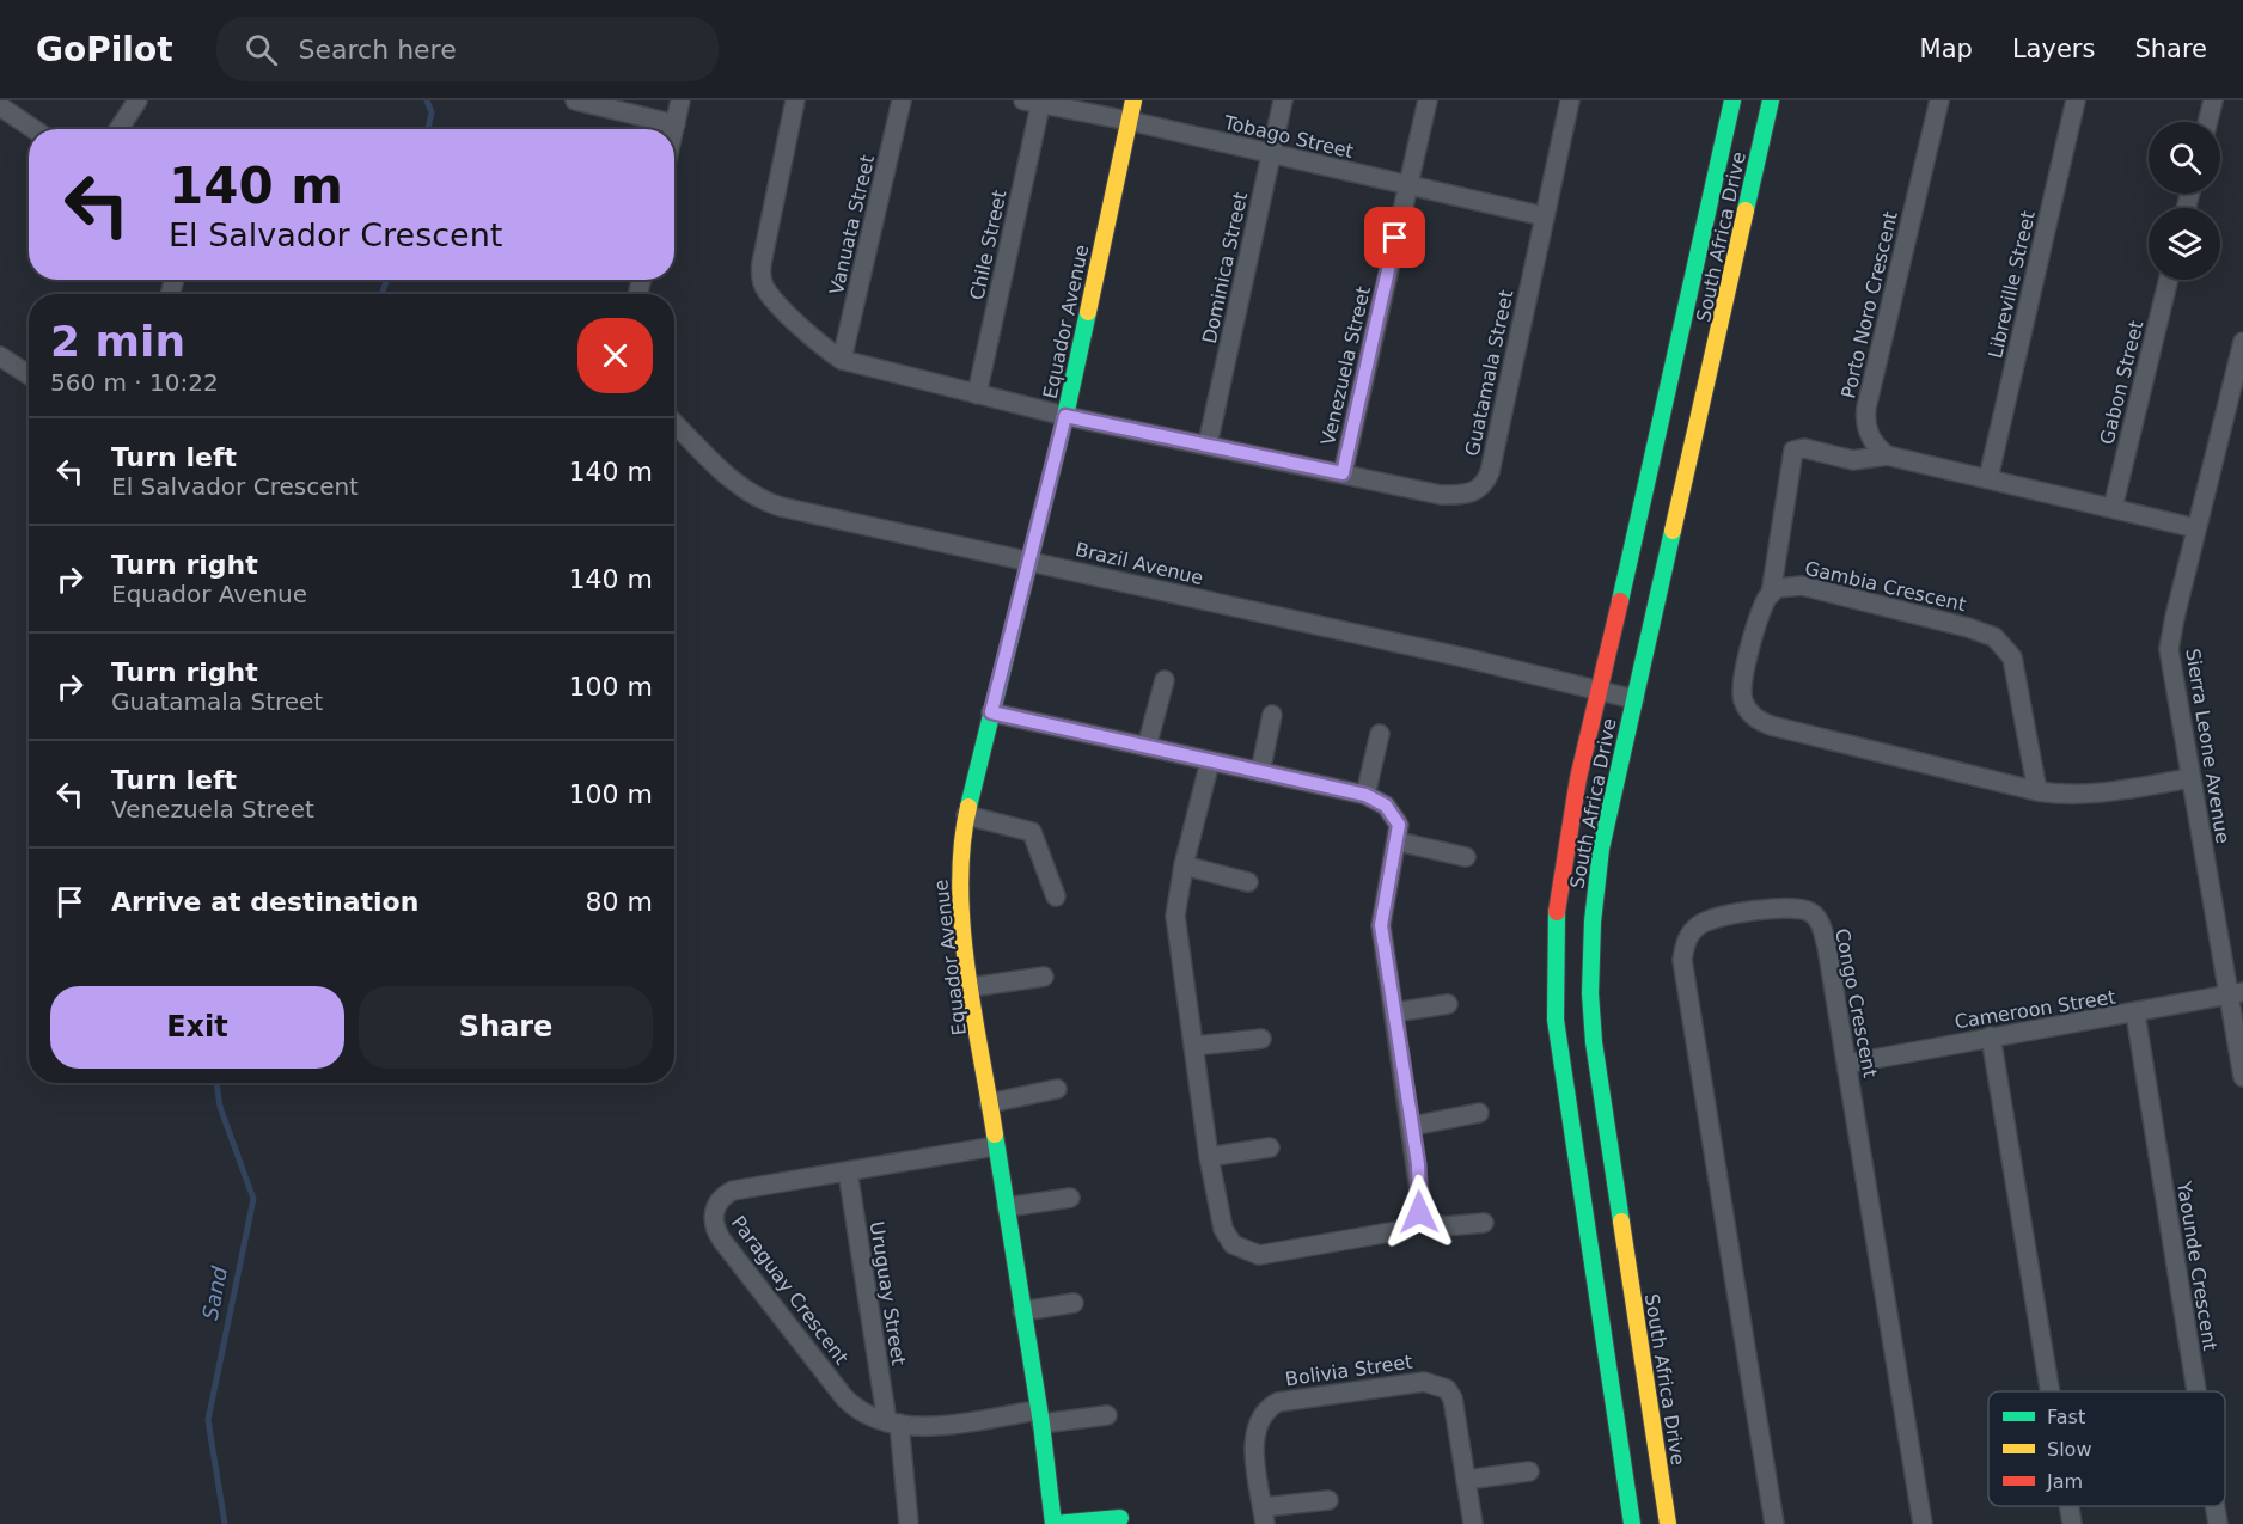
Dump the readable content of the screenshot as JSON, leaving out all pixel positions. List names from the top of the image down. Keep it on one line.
{"streets":{"street":["Tobago Street","Vanuata Street","South Africa Drive","Chile Street","Dominica Street","Libreville Street","Porto Noro Crescent","Equador Avenue","Venezuela Street","Guatamala Street","Gabon Street","Brazil Avenue","Gambia Crescent","Sierra Leone Avenue","Congo Crescent","Cameroon Street","Yaounde Crescent","Paraguay Crescent","Uruguay Street","Bolivia Street"]},"crossings":[["Tobago Street","Chile Street"],["Tobago Street","Dominica Street"],["Tobago Street","Equador Avenue"],["Tobago Street","Venezuela Street"],["Tobago Street","Guatamala Street"],["South Africa Drive","Brazil Avenue"],["Dominica Street","Guatamala Street"],["Equador Avenue","Guatamala Street"],["Equador Avenue","Brazil Avenue"],["Equador Avenue","Paraguay Crescent"],["Venezuela Street","Guatamala Street"],["Sierra Leone Avenue","Cameroon Street"],["Congo Crescent","Cameroon Street"],["Cameroon Street","Yaounde Crescent"],["Paraguay Crescent","Uruguay Street"]],"water":["Sand"],"legend":["Fast","Slow","Jam"],"page":{"header":"GoPilot","search":"Search here","nav":["Map","Layers","Share"],"turn":["140 m","El Salvador Crescent"],"heading":["2 min","560 m · 10:22"],"list":[{"name":"Turn left","note":"El Salvador Crescent","value":"140 m"},{"name":"Turn right","note":"Equador Avenue","value":"140 m"},{"name":"Turn right","note":"Guatamala Street","value":"100 m"},{"name":"Turn left","note":"Venezuela Street","value":"100 m"},{"name":"Arrive at destination","value":"80 m"}],"buttons":["Exit","Share"]}}
